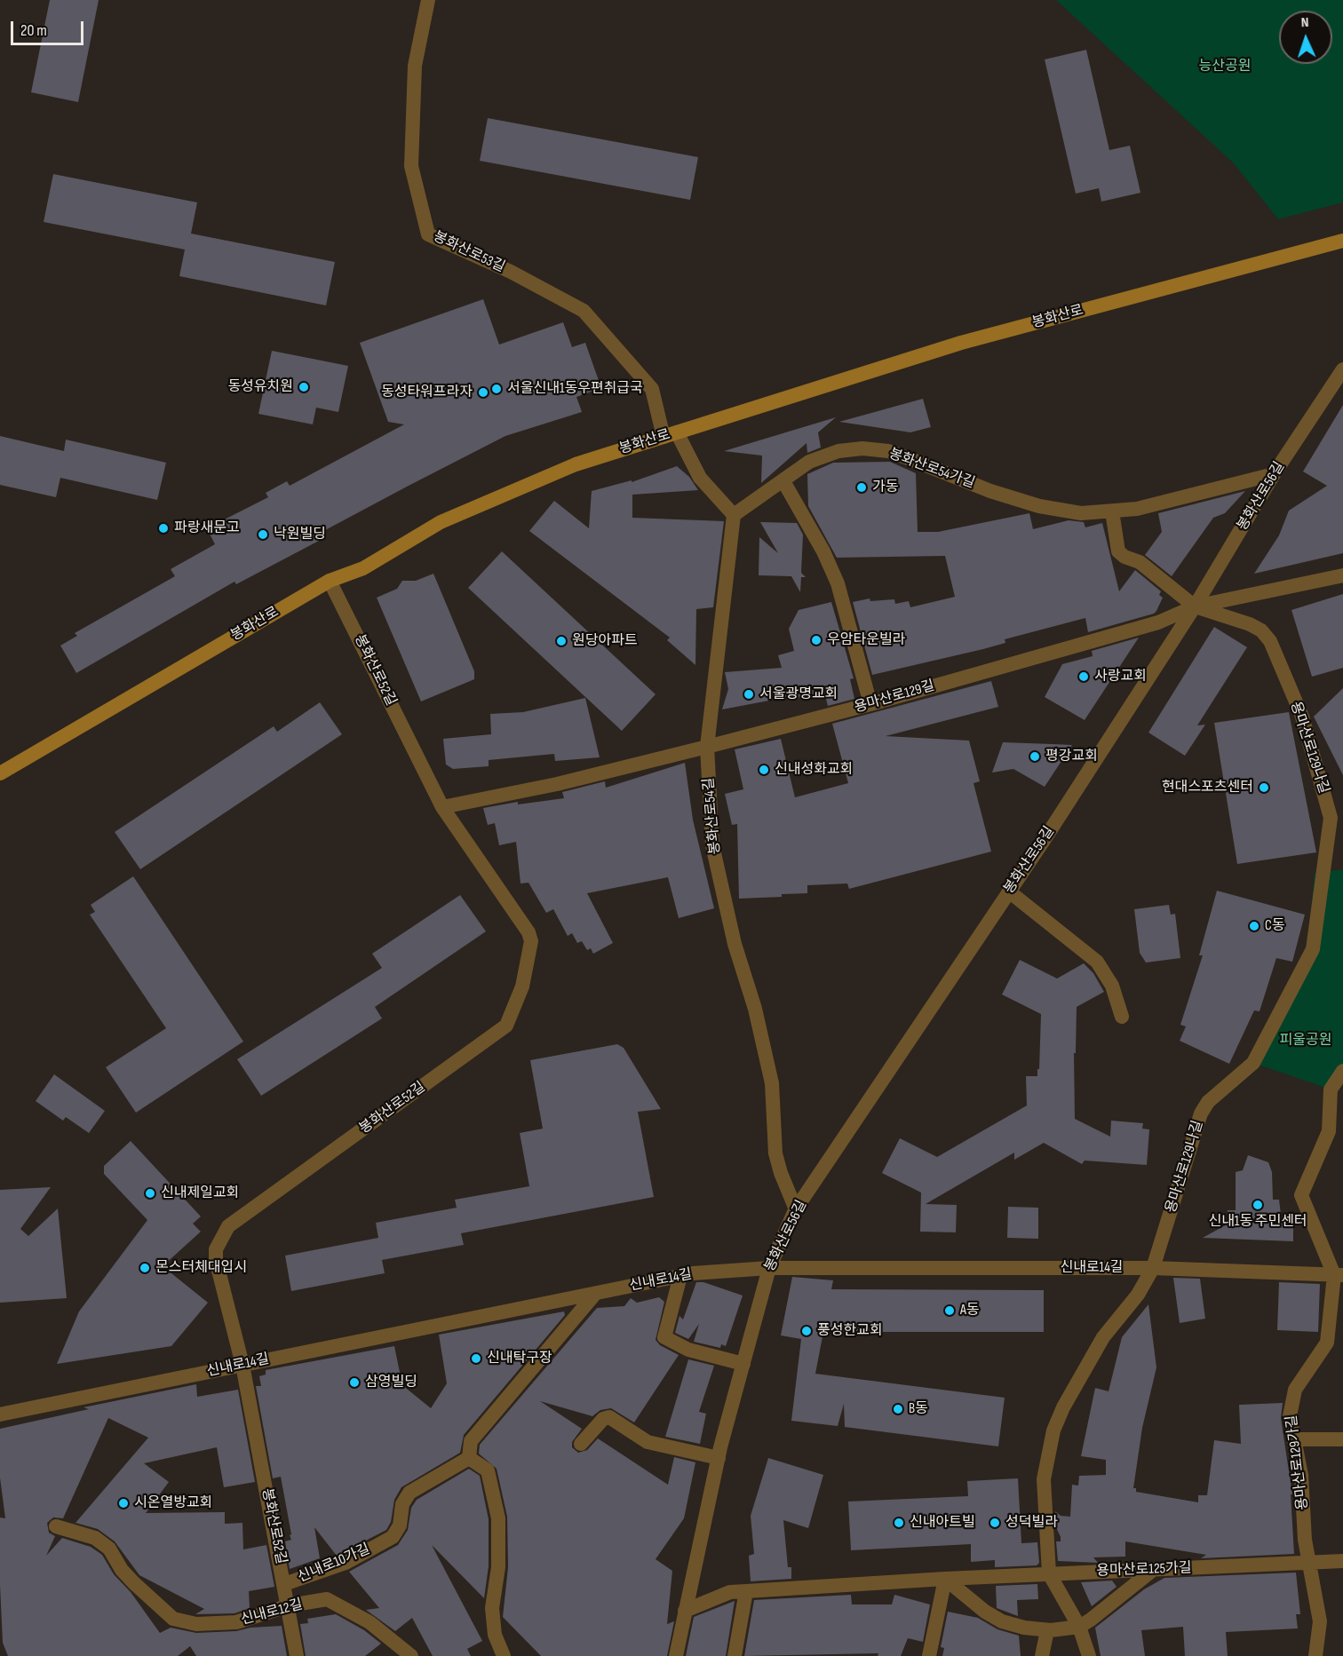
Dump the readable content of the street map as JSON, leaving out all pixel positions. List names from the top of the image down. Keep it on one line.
{"streets":{"main road":["봉화산로"],"street":["봉화산로53길","봉화산로54가길","봉화산로56길","봉화산로52길","용마산로129길","용마산로129나길","봉화산로54길","신내로14길","용마산로129가길","신내로10가길","용마산로125가길","신내로12길"]},"crossings":[["봉화산로53길","봉화산로"],["봉화산로","봉화산로52길"],["봉화산로54가길","봉화산로56길"],["봉화산로54가길","봉화산로54길"],["봉화산로56길","용마산로129길"],["봉화산로56길","용마산로129나길"],["봉화산로56길","봉화산로54길"],["봉화산로56길","신내로14길"],["봉화산로56길","용마산로125가길"],["봉화산로52길","용마산로129길"],["봉화산로52길","신내로14길"],["봉화산로52길","신내로10가길"],["봉화산로52길","신내로12길"],["용마산로129길","용마산로129나길"],["용마산로129길","봉화산로54길"],["용마산로129나길","신내로14길"],["용마산로129나길","용마산로125가길"],["신내로14길","용마산로129가길"],["용마산로129가길","용마산로125가길"]],"parks":["능산공원","피울공원"],"places":["동성유치원","서울신내1동우편취급국","동성타워프라자","가동","파랑새문고","낙원빌딩","우암타운빌라","원당아파트","사랑교회","서울광명교회","평강교회","신내성화교회","현대스포츠센터","C동","신내제일교회","신내1동 주민센터","몬스터체대입시","A동","풍성한교회","신내탁구장","삼영빌딩","B동","시온열방교회","신내아트빌","성덕빌라"],"scale_bar":"20 m","north":"top"}
